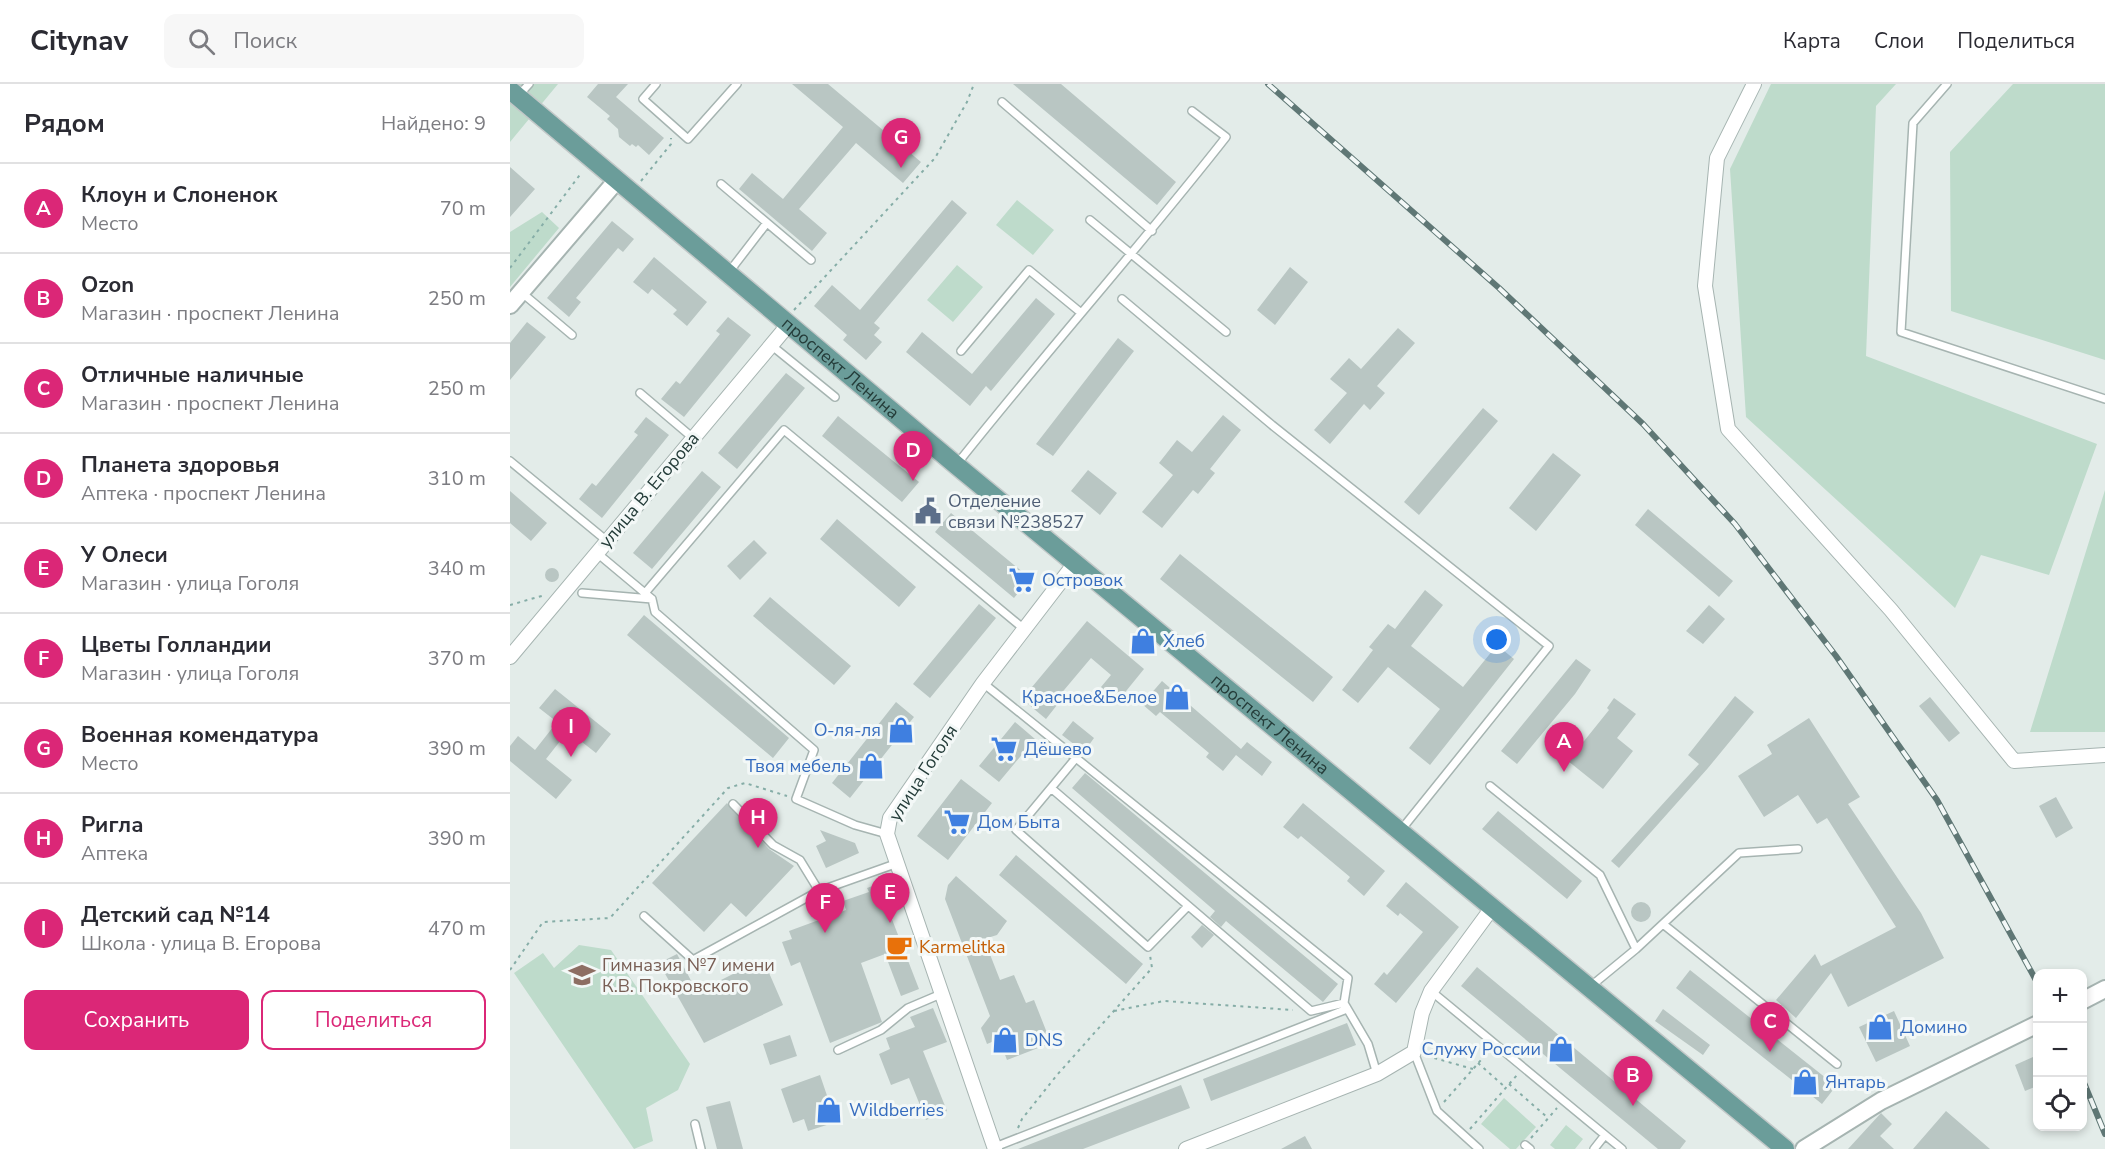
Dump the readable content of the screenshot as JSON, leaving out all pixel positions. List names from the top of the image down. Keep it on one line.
{"streets":{"main road":["проспект Ленина"],"street":["улица В. Егорова","улица Гоголя"]},"crossings":[["проспект Ленина","улица В. Егорова"],["проспект Ленина","улица Гоголя"]],"places":{"public building":["Отделение связи №238527"],"supermarket":["Островок","Дёшево","Дом Быта"],"shop":["Хлеб","Красное&Белое","О-ля-ля","Твоя мебель","Домино","DNS","Служу России","Янтарь","Wildberries"],"cafe":["Karmelitka"],"school or university":["Гимназия №7 имени К.В. Покровского"]},"page":{"header":"Citynav","search":"Поиск","nav":["Карта","Слои","Поделиться"],"heading":["Рядом","Найдено: 9"],"pins":["G","D","I","A","H","E","F","C","B"],"list":[{"mark":"A","name":"Клоун и Слоненок","note":"Место","value":"70 m"},{"mark":"B","name":"Ozon","note":"Магазин · проспект Ленина","value":"250 m"},{"mark":"C","name":"Отличные наличные","note":"Магазин · проспект Ленина","value":"250 m"},{"mark":"D","name":"Планета здоровья","note":"Аптека · проспект Ленина","value":"310 m"},{"mark":"E","name":"У Олеси","note":"Магазин · улица Гоголя","value":"340 m"},{"mark":"F","name":"Цветы Голландии","note":"Магазин · улица Гоголя","value":"370 m"},{"mark":"G","name":"Военная комендатура","note":"Место","value":"390 m"},{"mark":"H","name":"Ригла","note":"Аптека","value":"390 m"},{"mark":"I","name":"Детский сад №14","note":"Школа · улица В. Егорова","value":"470 m"}],"map_buttons":["+","−"],"buttons":["Сохранить","Поделиться"]}}
